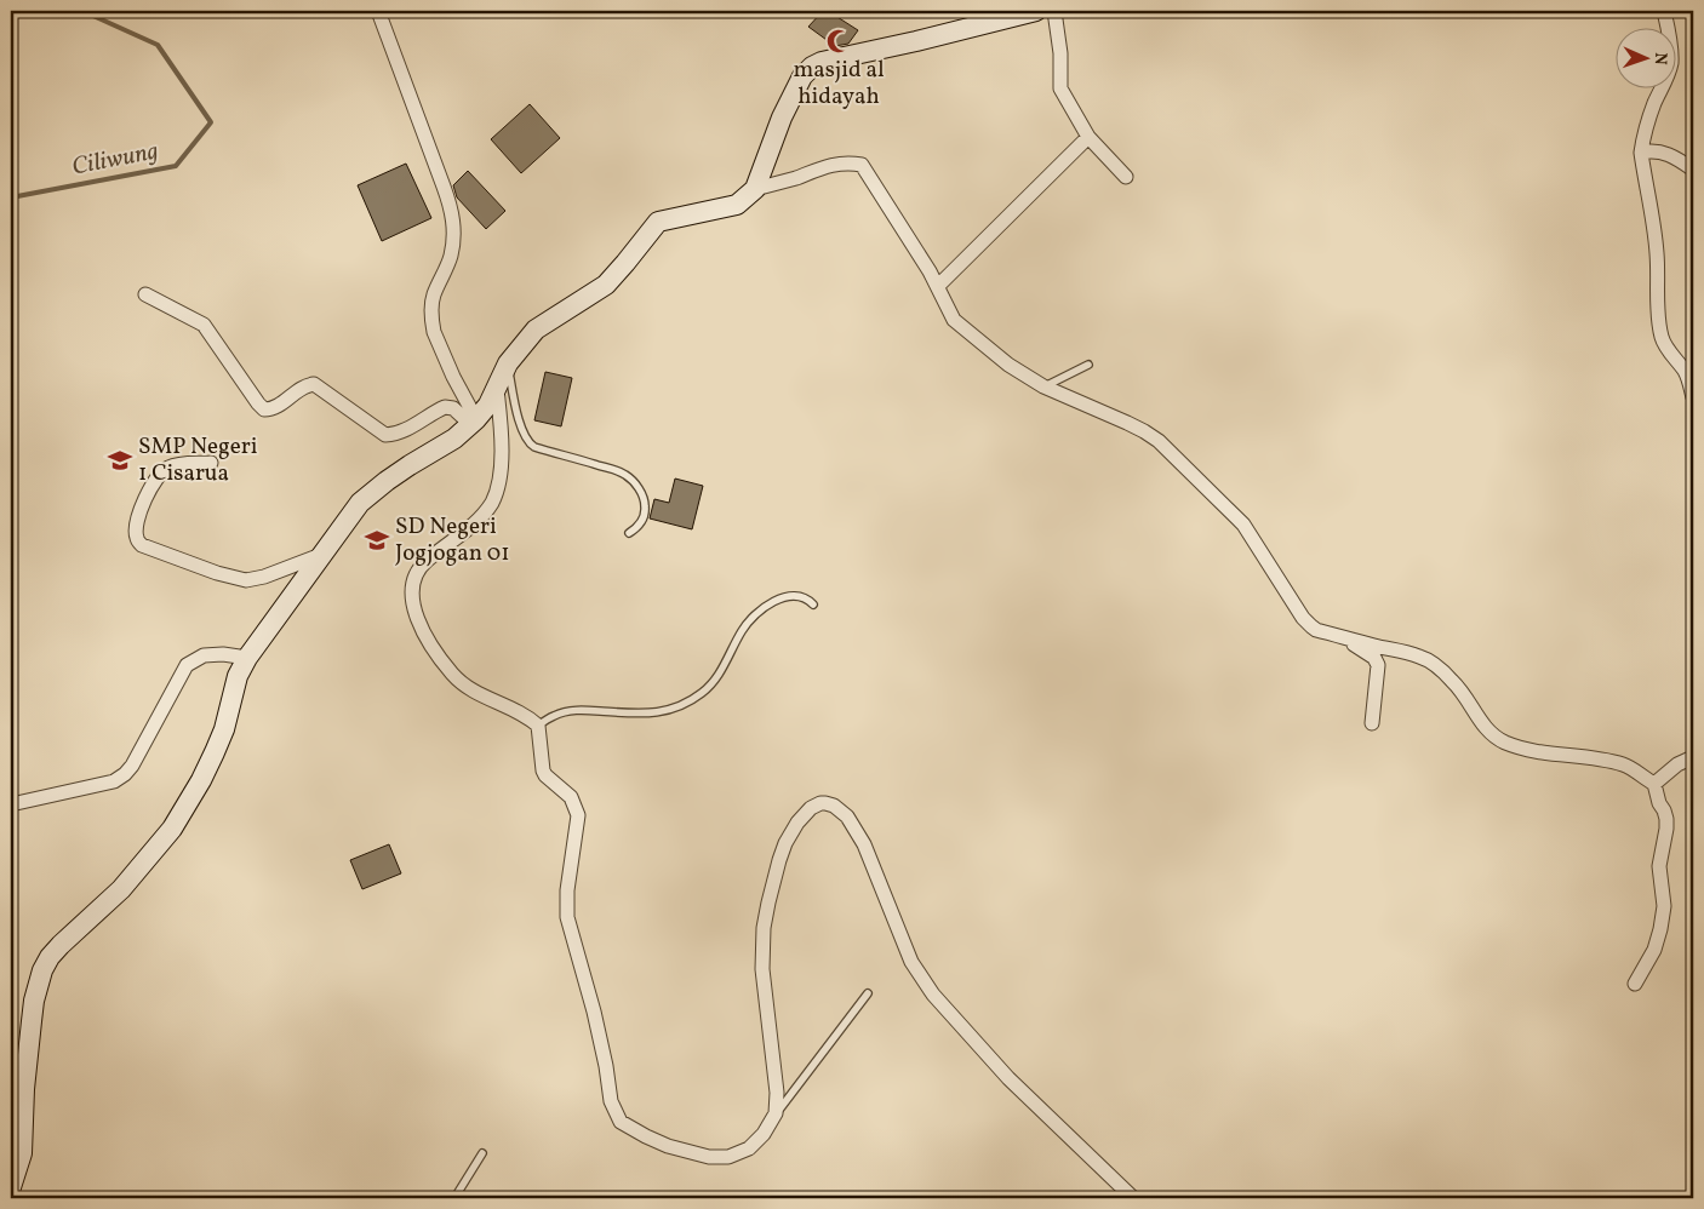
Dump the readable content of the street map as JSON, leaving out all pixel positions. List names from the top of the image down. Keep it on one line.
{"water":["Ciliwung"],"places":{"mosque":["masjid al hidayah"],"school or university":["SMP Negeri 1 Cisarua","SD Negeri Jogjogan 01"]},"north":"right"}
